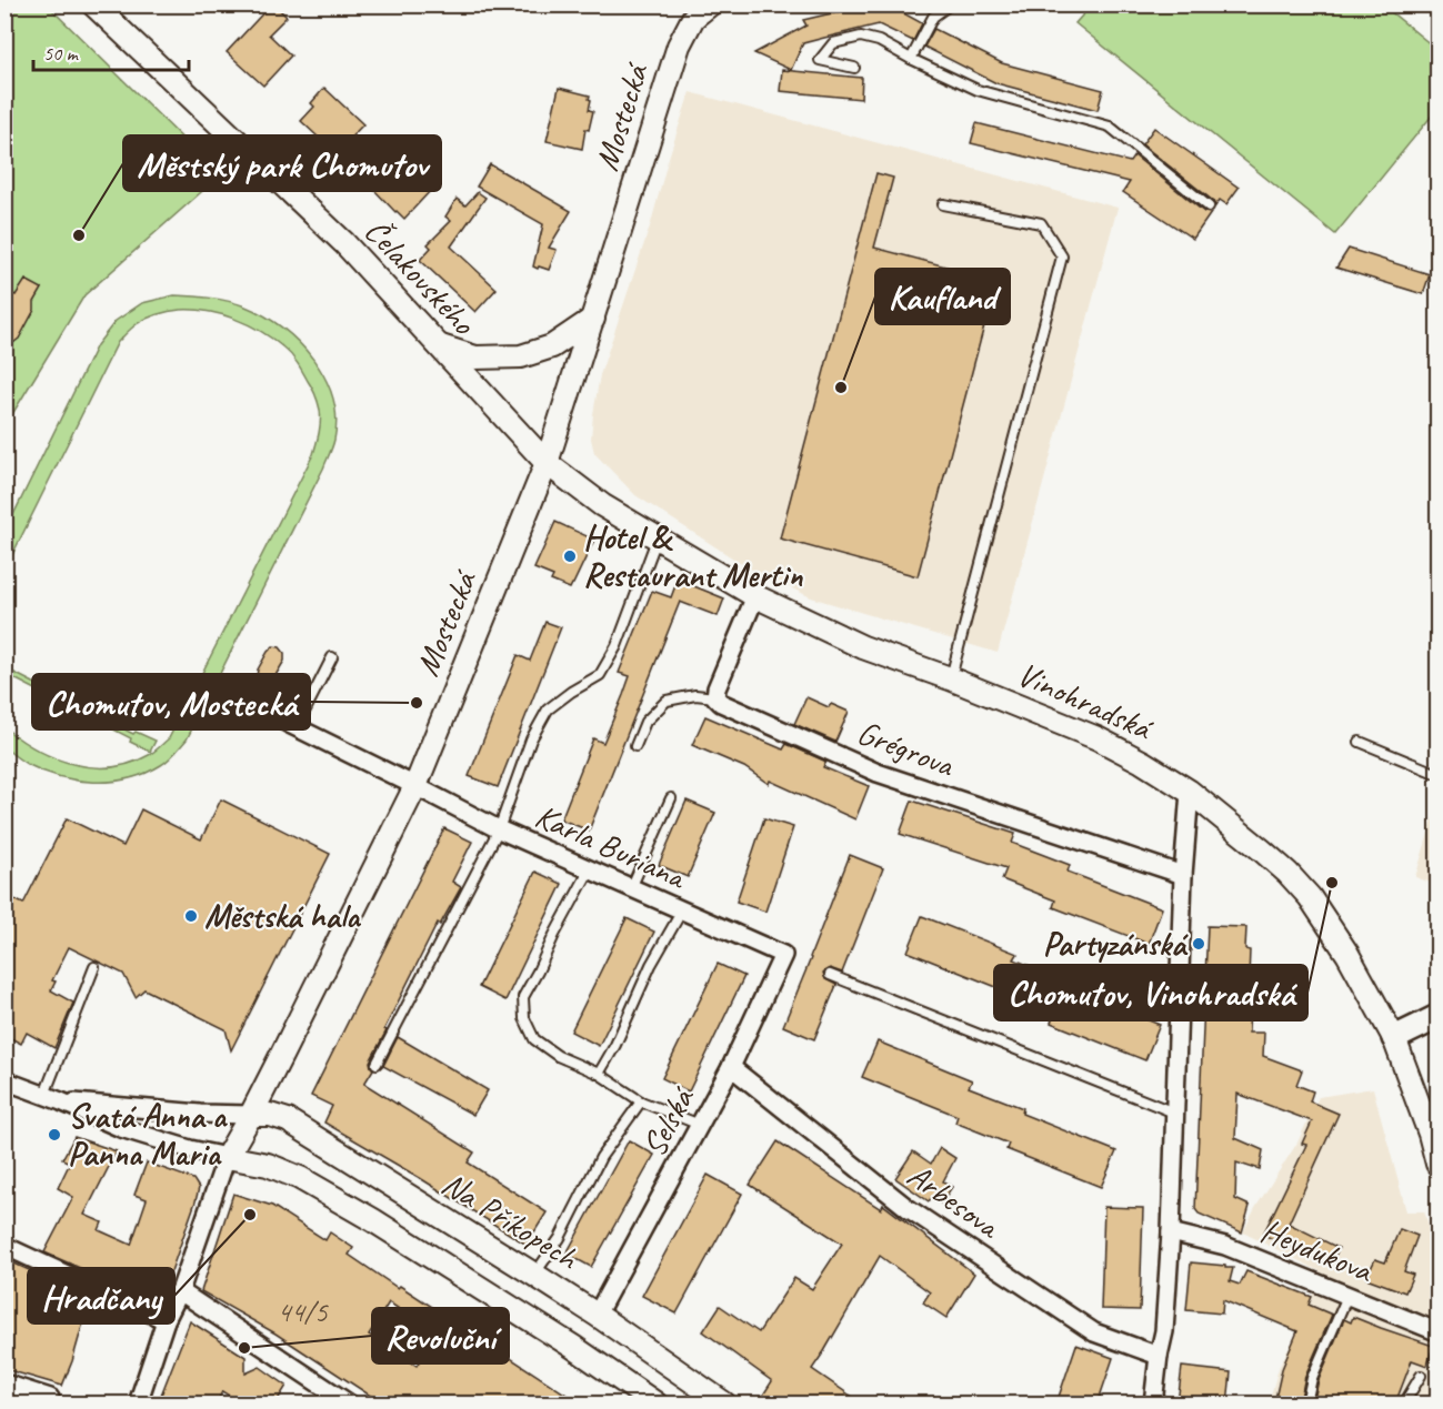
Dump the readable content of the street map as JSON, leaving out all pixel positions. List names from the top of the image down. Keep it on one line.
{"streets":{"street":["Mostecká","Čelakovského","Vinohradská","Grégrova","Karla Buriana","Selská","Arbesova","Na Příkopech","Heydukova"]},"crossings":[["Mostecká","Čelakovského"],["Mostecká","Vinohradská"],["Mostecká","Karla Buriana"],["Mostecká","Na Příkopech"],["Čelakovského","Vinohradská"],["Karla Buriana","Selská"],["Selská","Arbesova"],["Selská","Na Příkopech"]],"places":["Městský park Chomutov","Kaufland","Hotel & Restaurant Mertin","Chomutov, Mostecká","Chomutov, Vinohradská","Městská hala","Partyzánská","Svatá Anna a Panna Maria","Hradčany","Revoluční"],"house_numbers":["44/5"],"scale_bar":"50 m"}
